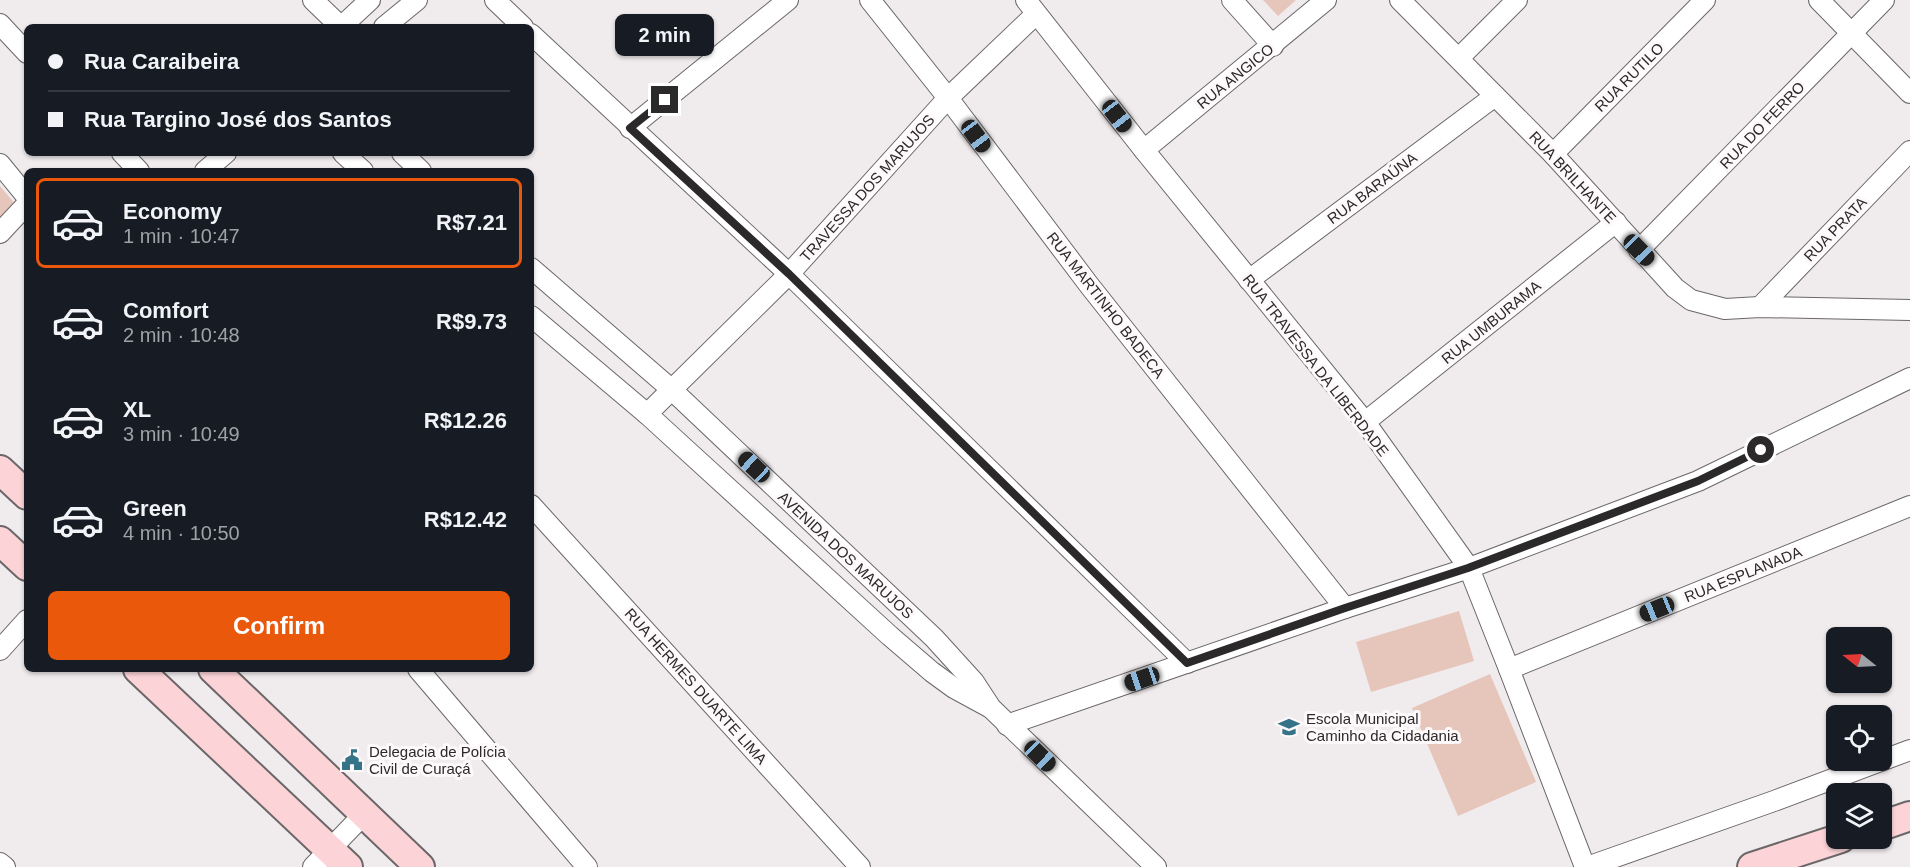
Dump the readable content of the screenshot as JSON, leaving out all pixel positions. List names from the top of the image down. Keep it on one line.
{"streets":{"street":["RUA ANGICO","RUA RUTILO","RUA DO FERRO","RUA BRILHANTE","TRAVESSA DOS MARUJOS","RUA BARAÚNA","RUA PRATA","RUA MARTINHO BADECA","RUA UMBURAMA","RUA TRAVESSA DA LIBERDADE","AVENIDA DOS MARUJOS","RUA ESPLANADA","RUA HERMES DUARTE LIMA"]},"crossings":[["RUA ANGICO","RUA TRAVESSA DA LIBERDADE"],["RUA RUTILO","RUA BRILHANTE"],["RUA DO FERRO","RUA BRILHANTE"],["RUA BRILHANTE","RUA BARAÚNA"],["RUA BRILHANTE","RUA PRATA"],["RUA BRILHANTE","RUA UMBURAMA"],["TRAVESSA DOS MARUJOS","RUA MARTINHO BADECA"],["TRAVESSA DOS MARUJOS","RUA TRAVESSA DA LIBERDADE"],["TRAVESSA DOS MARUJOS","AVENIDA DOS MARUJOS"],["RUA BARAÚNA","RUA TRAVESSA DA LIBERDADE"],["RUA UMBURAMA","RUA TRAVESSA DA LIBERDADE"],["RUA TRAVESSA DA LIBERDADE","RUA ESPLANADA"]],"places":{"school or university":["Escola Municipal Caminho da Cidadania"],"public building":["Delegacia de Polícia Civil de Curaçá"]},"north":"left","page":{"bubble":"2 min","banner":["Rua Caraibeira","Rua Targino José dos Santos"],"list":[{"name":"Economy","note":"1 min · 10:47","value":"R$7.21"},{"name":"Comfort","note":"2 min · 10:48","value":"R$9.73"},{"name":"XL","note":"3 min · 10:49","value":"R$12.26"},{"name":"Green","note":"4 min · 10:50","value":"R$12.42"}],"buttons":"Confirm"}}
